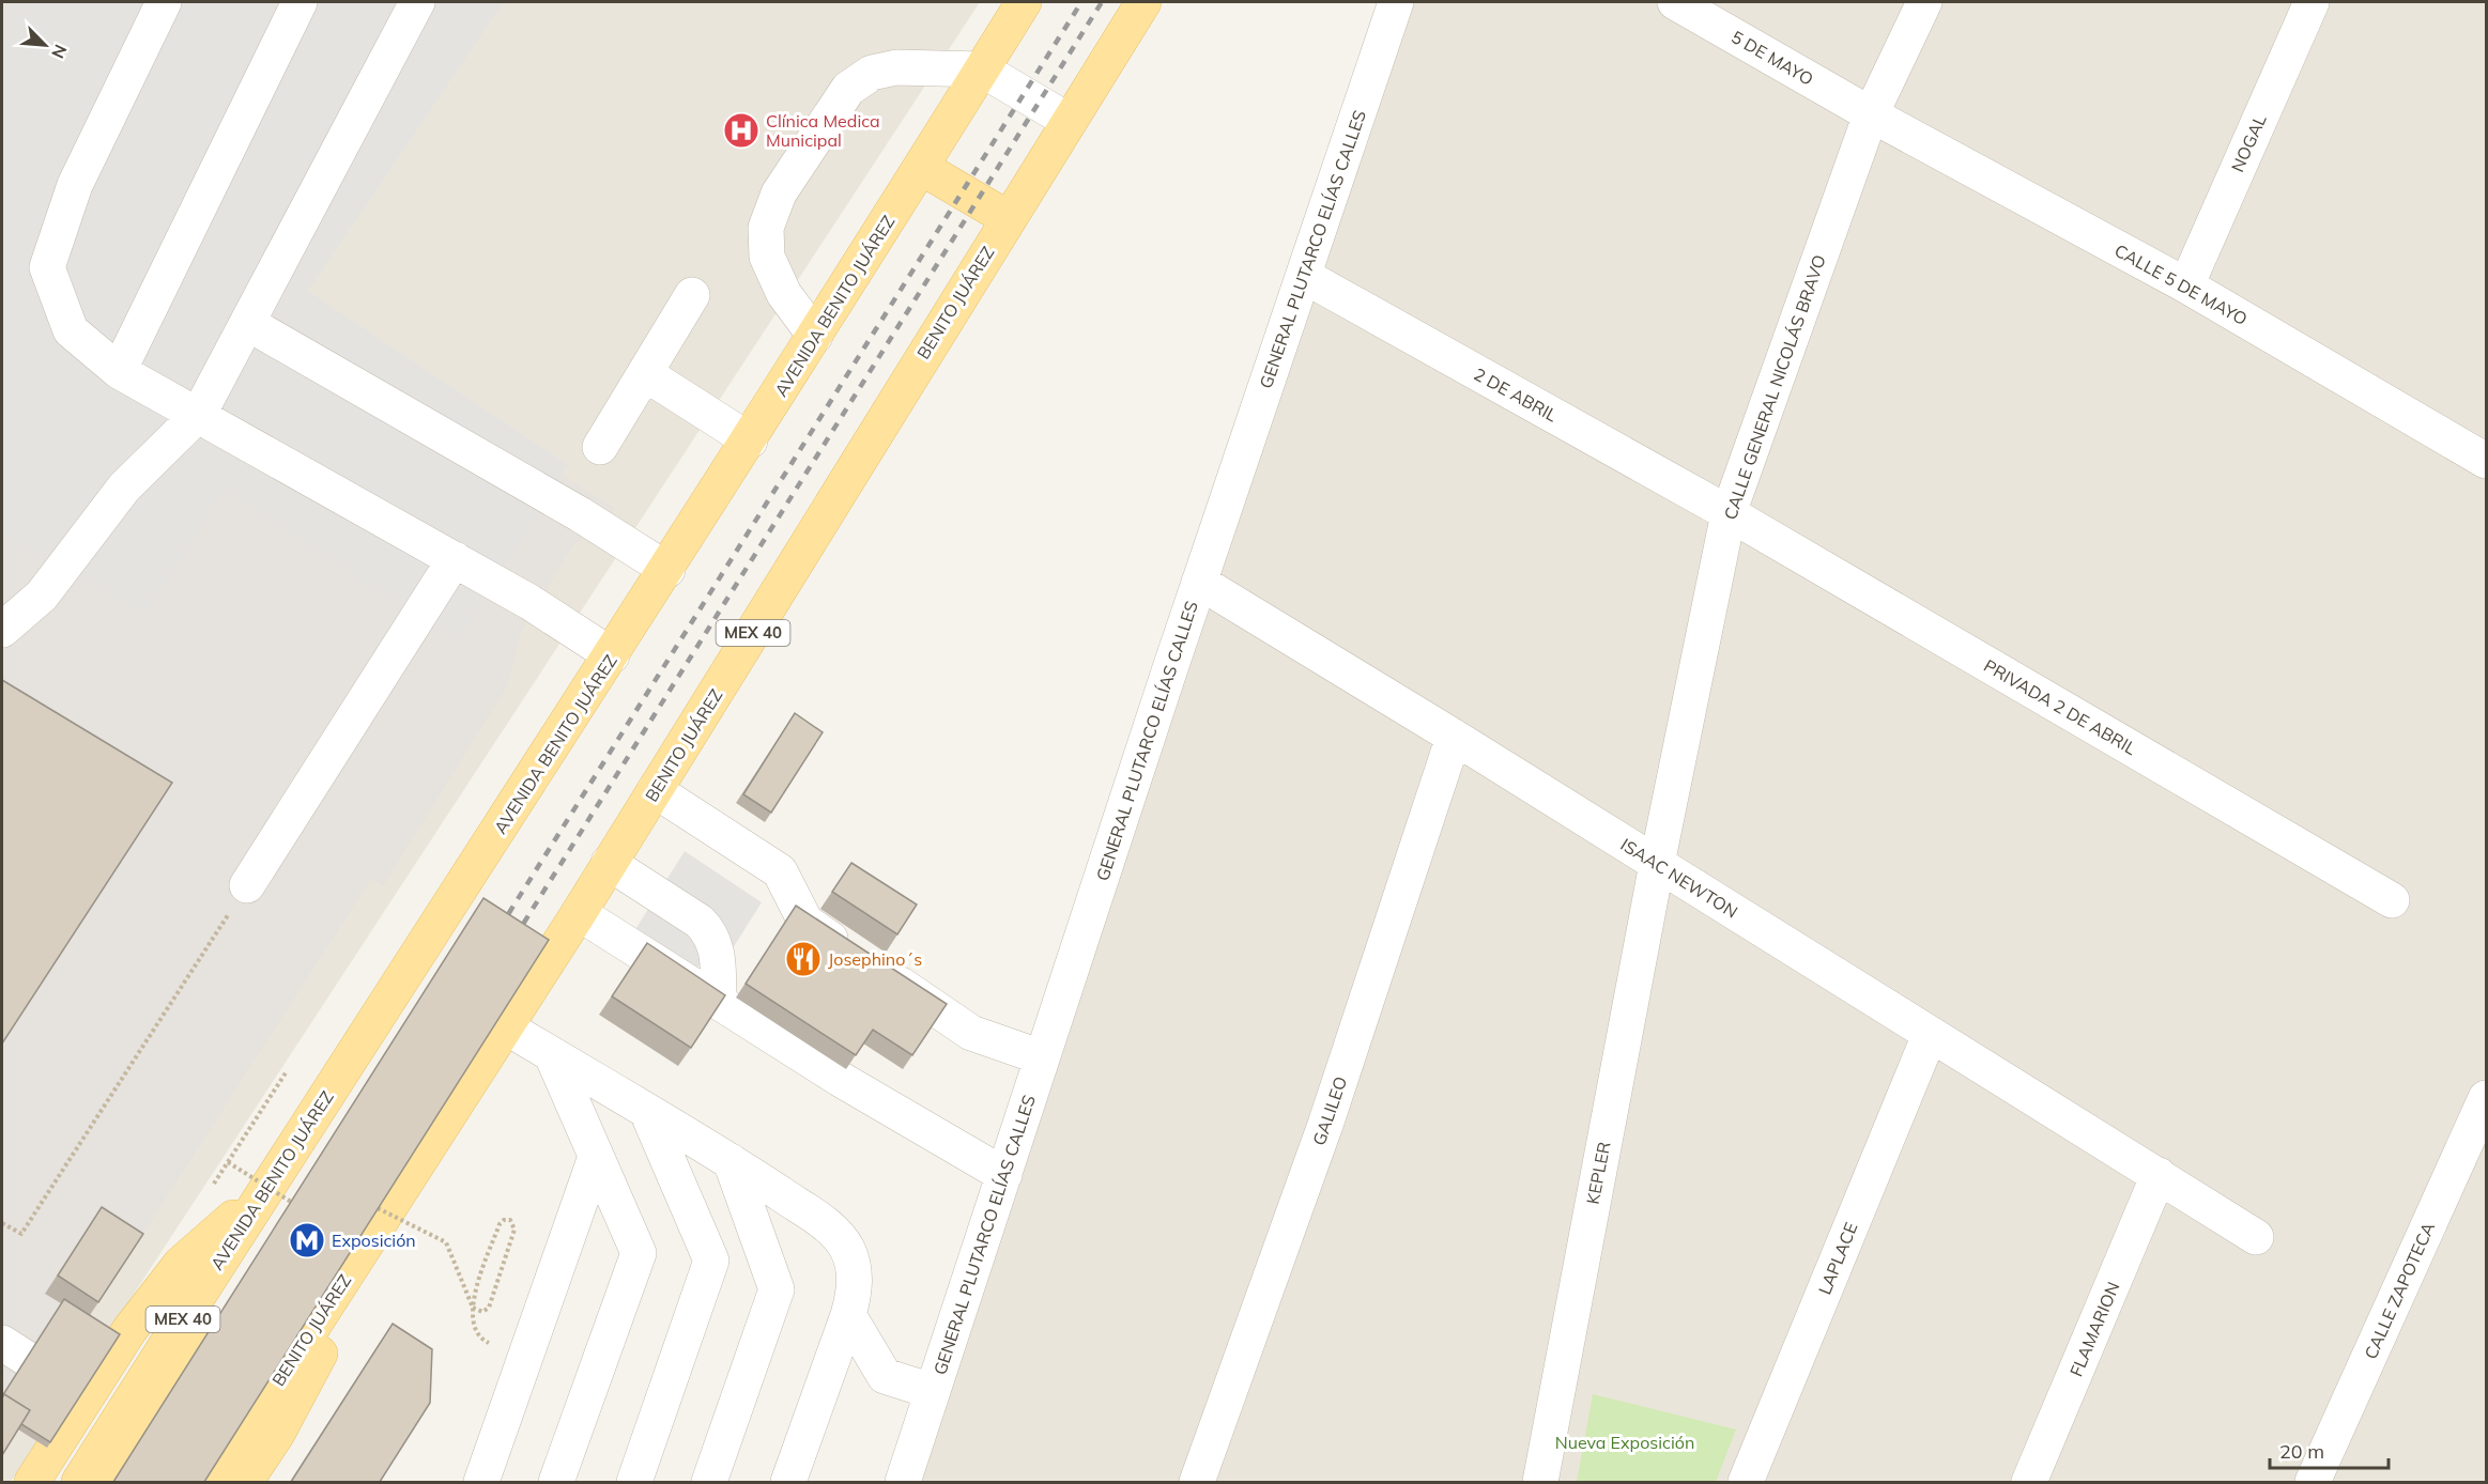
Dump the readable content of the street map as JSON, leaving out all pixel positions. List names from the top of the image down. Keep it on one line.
{"streets":{"main road":["BENITO JUÁREZ","AVENIDA BENITO JUÁREZ","MEX 40"],"street":["5 DE MAYO","NOGAL","GENERAL PLUTARCO ELÍAS CALLES","CALLE 5 DE MAYO","CALLE GENERAL NICOLÁS BRAVO","2 DE ABRIL","PRIVADA 2 DE ABRIL","ISAAC NEWTON","GALILEO","KEPLER","LAPLACE","CALLE ZAPOTECA","FLAMARION"]},"crossings":[["5 DE MAYO","CALLE 5 DE MAYO"],["5 DE MAYO","CALLE GENERAL NICOLÁS BRAVO"],["NOGAL","CALLE 5 DE MAYO"],["GENERAL PLUTARCO ELÍAS CALLES","2 DE ABRIL"],["GENERAL PLUTARCO ELÍAS CALLES","ISAAC NEWTON"],["CALLE 5 DE MAYO","CALLE GENERAL NICOLÁS BRAVO"],["CALLE GENERAL NICOLÁS BRAVO","2 DE ABRIL"],["CALLE GENERAL NICOLÁS BRAVO","PRIVADA 2 DE ABRIL"],["CALLE GENERAL NICOLÁS BRAVO","ISAAC NEWTON"],["CALLE GENERAL NICOLÁS BRAVO","KEPLER"],["2 DE ABRIL","PRIVADA 2 DE ABRIL"],["ISAAC NEWTON","GALILEO"],["ISAAC NEWTON","KEPLER"],["ISAAC NEWTON","LAPLACE"],["ISAAC NEWTON","FLAMARION"]],"parks":["Nueva Exposición"],"places":{"hospital":["Clínica Medica Municipal"],"restaurant":["Josephino´s"],"metro station":["Exposición"]},"scale_bar":"20 m","north":"bottom right"}
